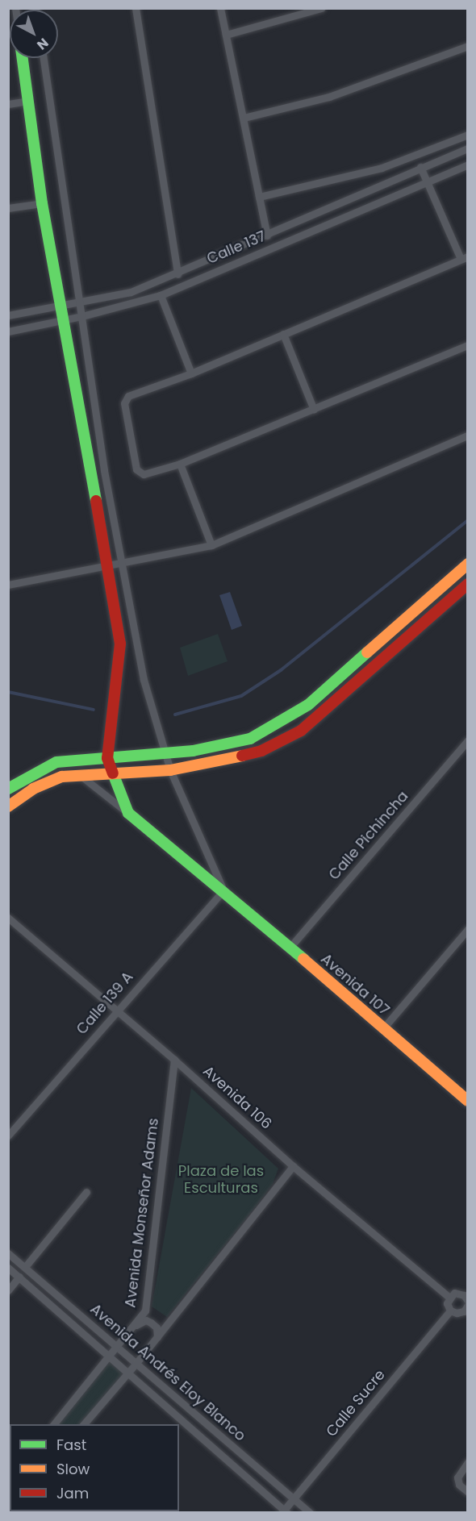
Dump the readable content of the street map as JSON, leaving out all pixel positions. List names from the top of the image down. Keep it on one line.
{"streets":{"street":["Calle 137","Calle Pichincha","Avenida 107","Calle 139 A","Avenida 106","Avenida Monseñor Adams","Avenida Andrés Eloy Blanco","Calle Sucre"]},"crossings":[["Calle Pichincha","Avenida 107"],["Avenida 107","Calle 139 A"],["Calle 139 A","Avenida 106"],["Avenida 106","Avenida Monseñor Adams"],["Avenida Monseñor Adams","Avenida Andrés Eloy Blanco"],["Avenida Andrés Eloy Blanco","Calle Sucre"]],"parks":["Plaza de las Esculturas"],"legend":["Fast","Slow","Jam"],"north":"bottom right"}
